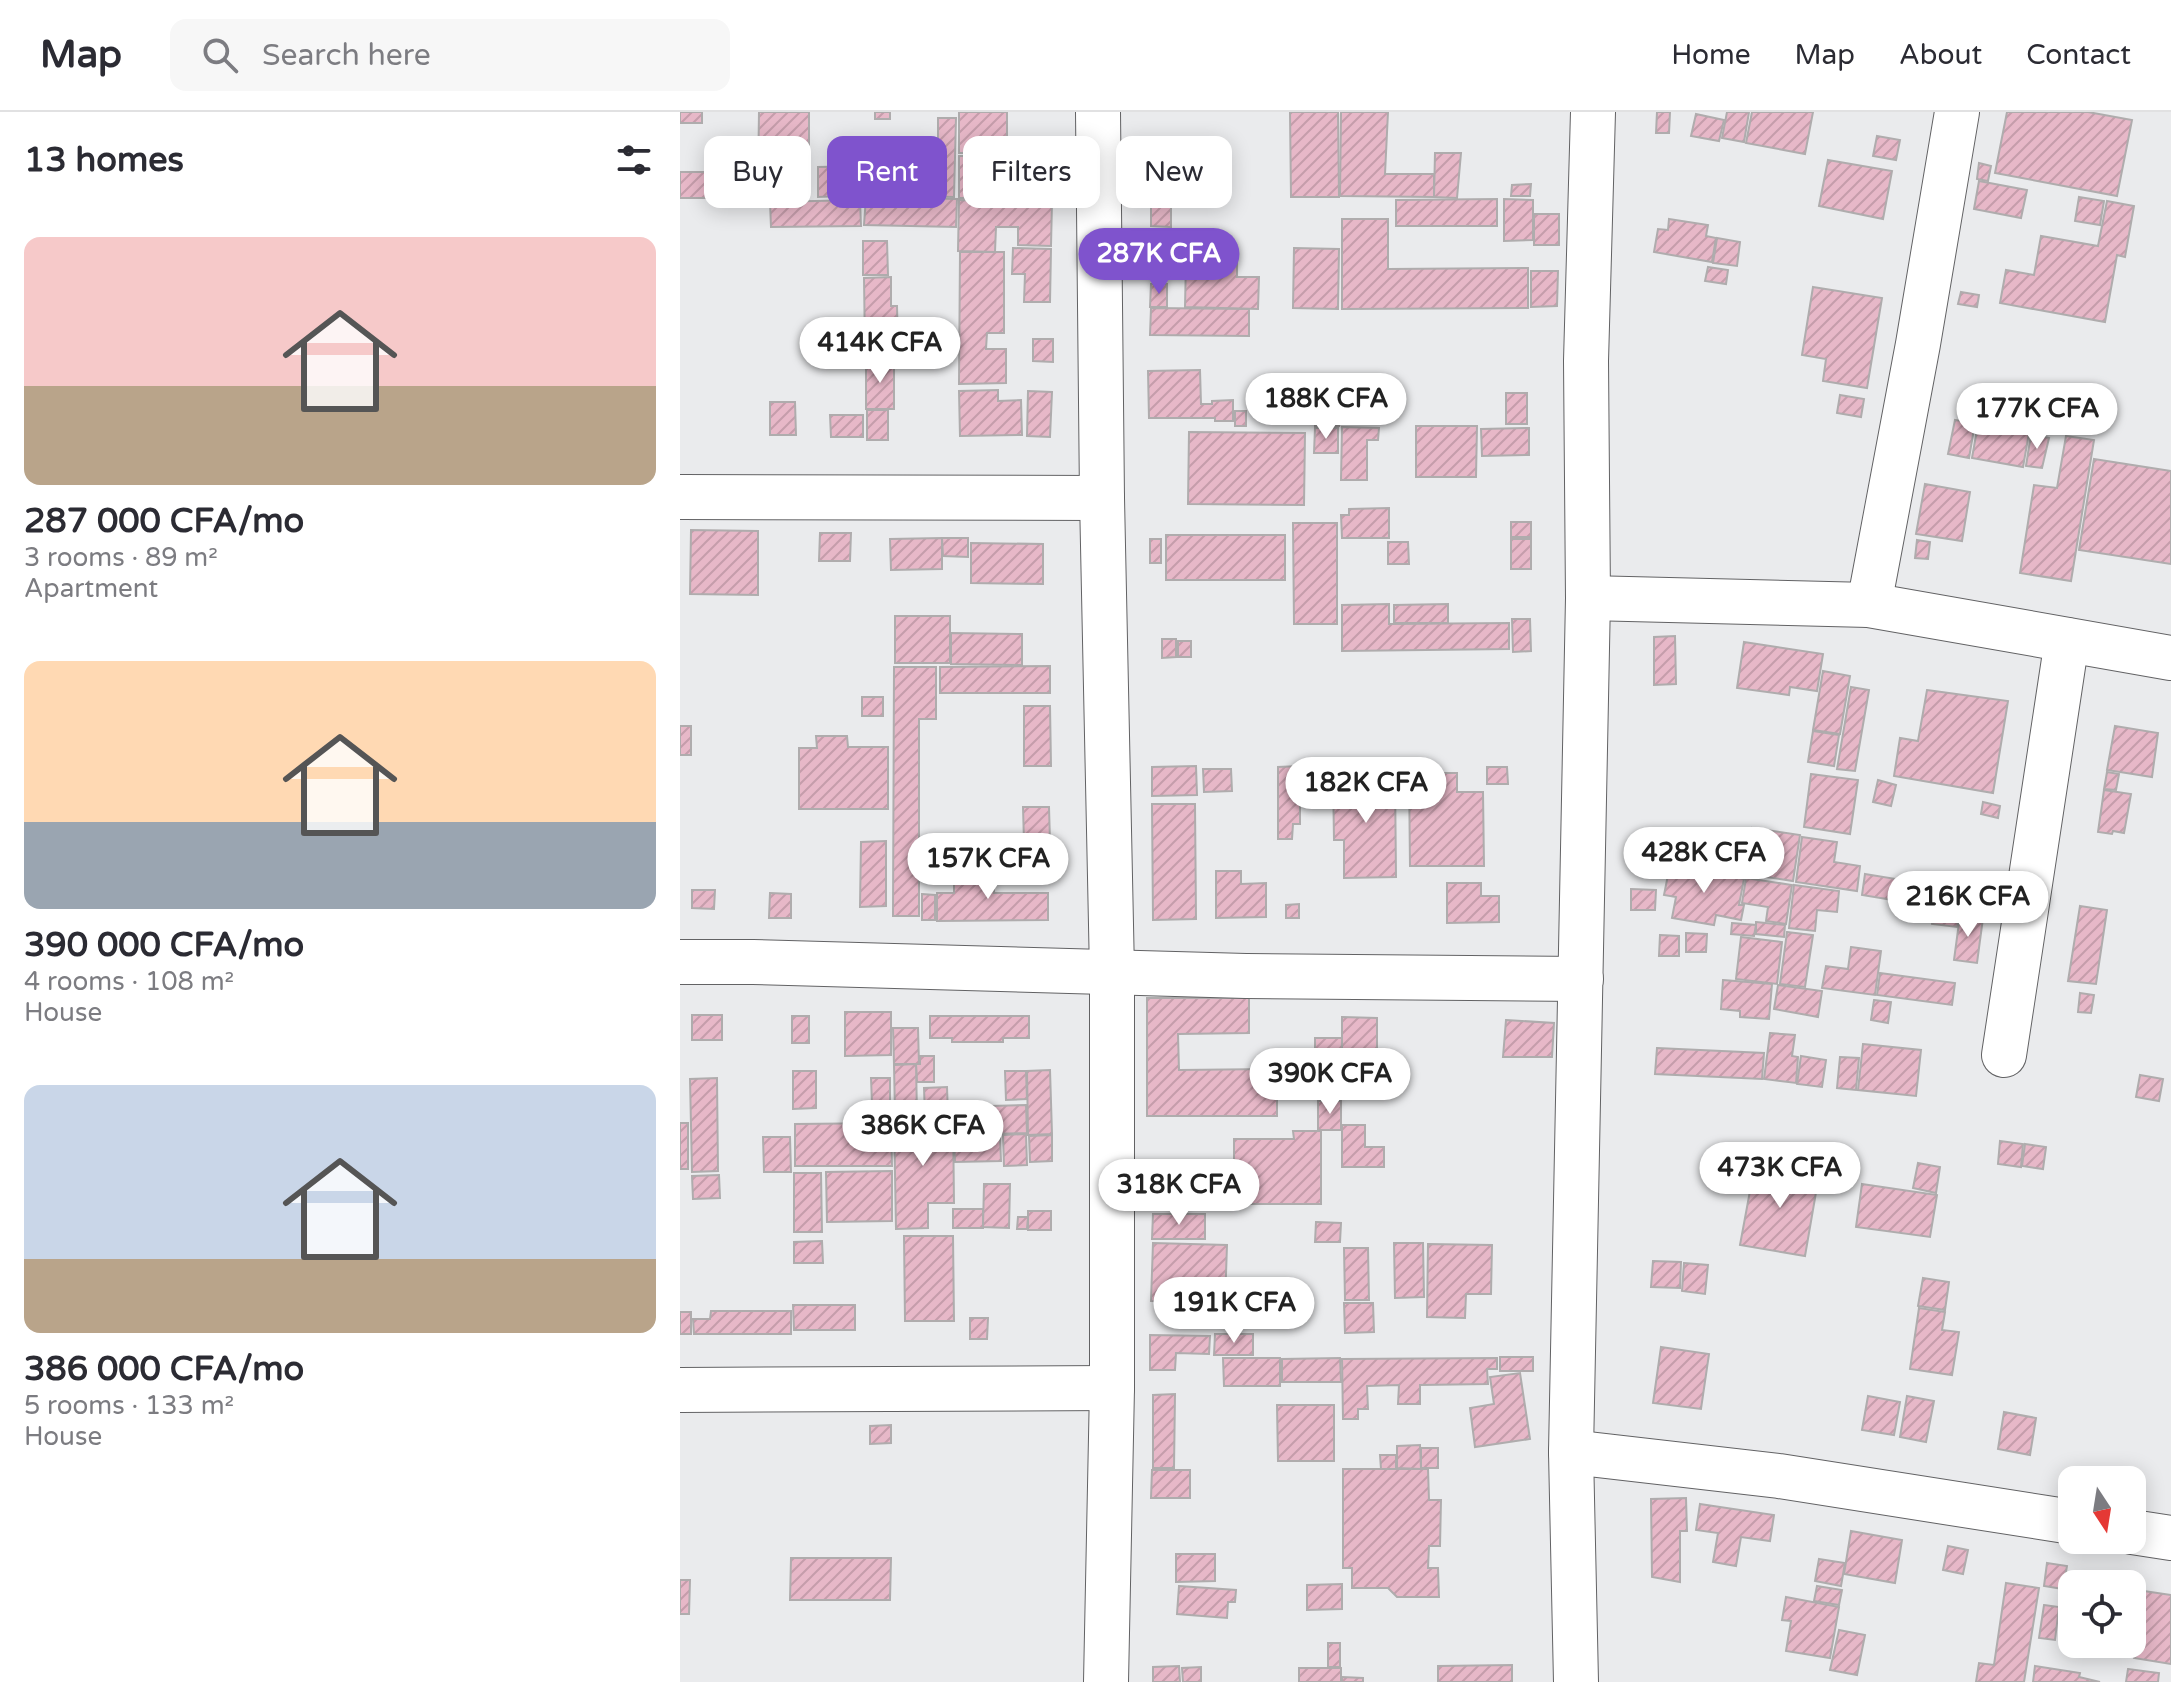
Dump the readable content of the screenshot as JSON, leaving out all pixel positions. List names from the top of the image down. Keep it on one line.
{"north":"bottom","page":{"header":"Map","search":"Search here","nav":["Home","Map","About","Contact"],"heading":"13 homes","chip":["Buy","Rent","Filters","New"],"list":[{"name":"287 000 CFA/mo","note":"3 rooms · 89 m² · Apartment"},{"name":"390 000 CFA/mo","note":"4 rooms · 108 m² · House"},{"name":"386 000 CFA/mo","note":"5 rooms · 133 m² · House"}],"price":["287K CFA","414K CFA","188K CFA","177K CFA","182K CFA","428K CFA","157K CFA","216K CFA","390K CFA","386K CFA","473K CFA","318K CFA","191K CFA"]}}
